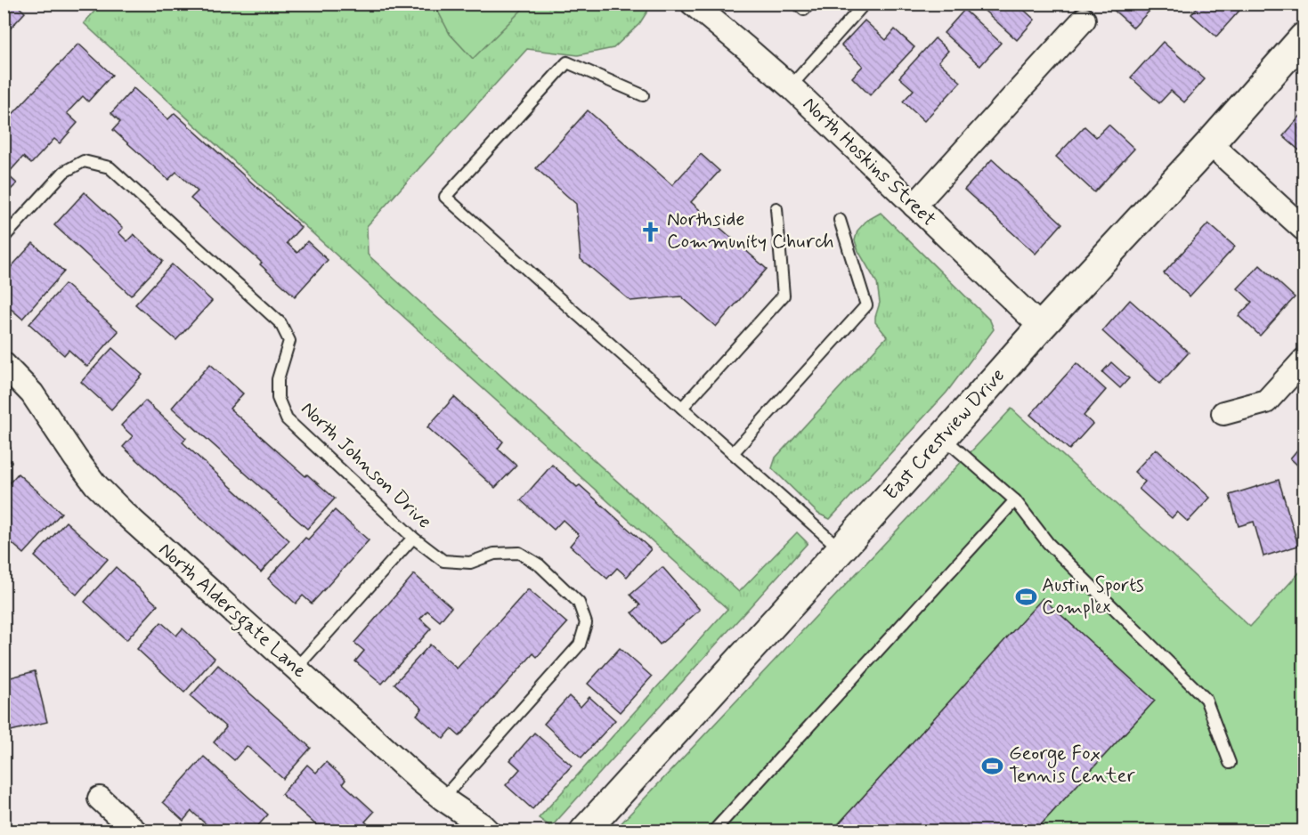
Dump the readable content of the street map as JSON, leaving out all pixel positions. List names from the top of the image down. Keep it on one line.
{"streets":{"street":["North Hoskins Street","East Crestview Drive","North Aldersgate Lane"],"lane":["North Johnson Drive"]},"crossings":[["North Hoskins Street","East Crestview Drive"],["North Johnson Drive","North Aldersgate Lane"]],"places":{"church":["Northside Community Church"],"sports":["Austin Sports Complex","George Fox Tennis Center"]}}
